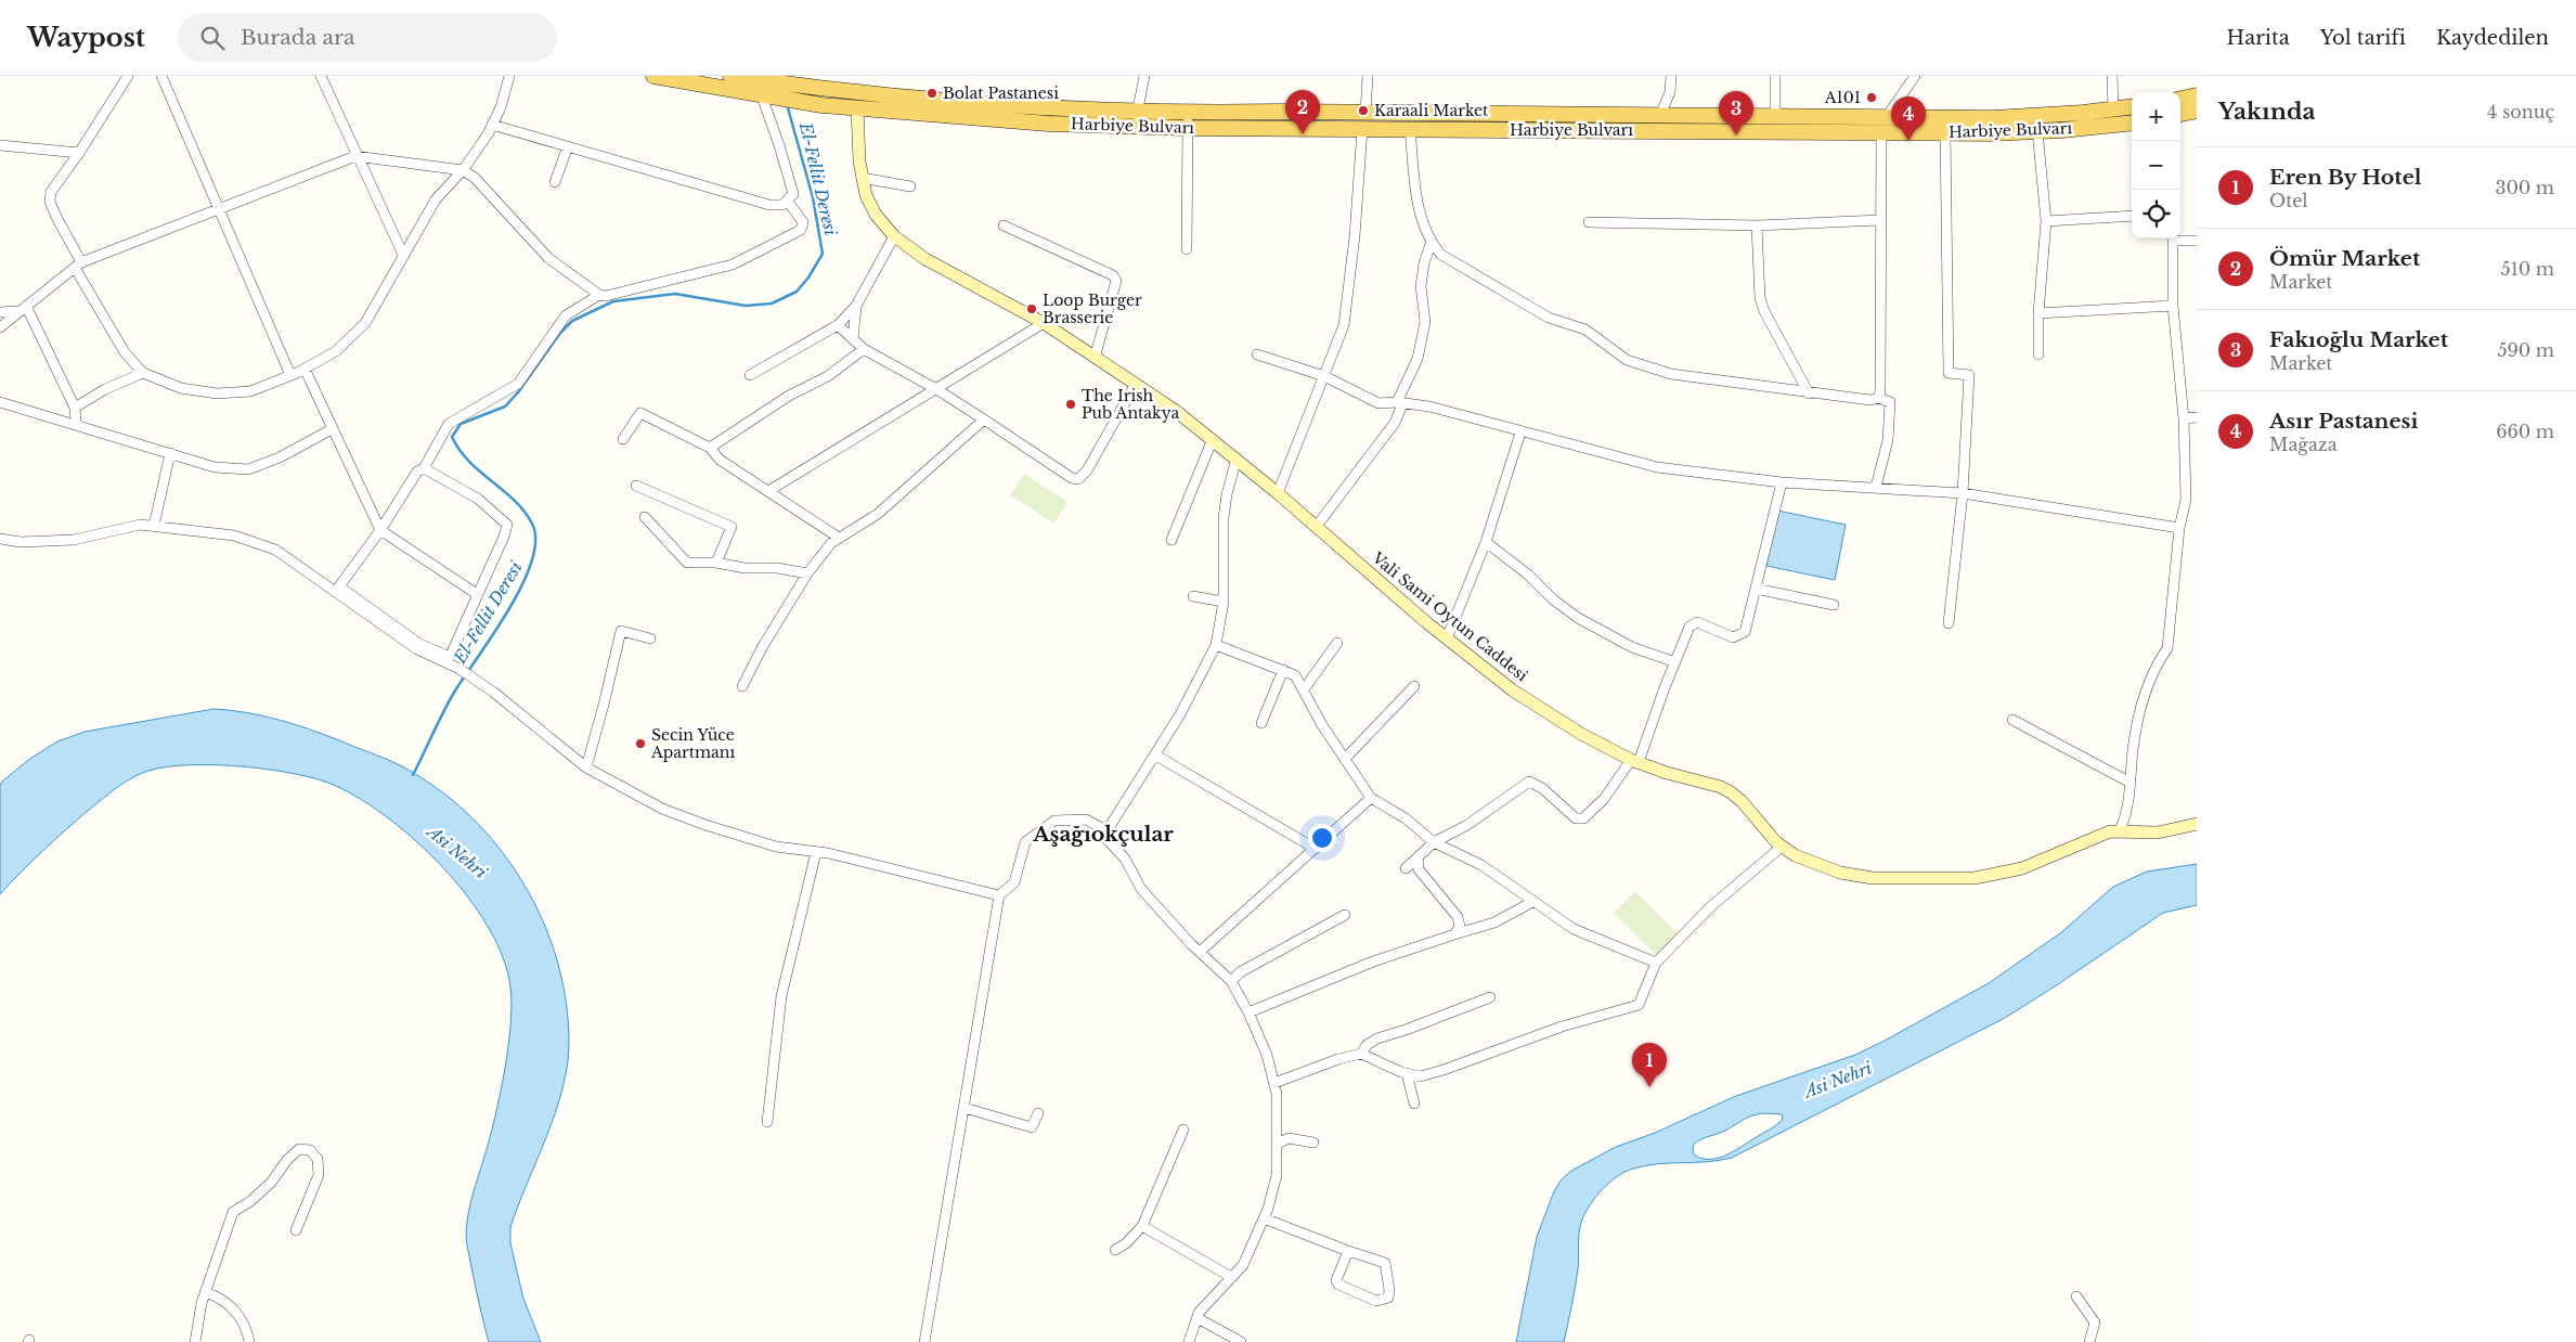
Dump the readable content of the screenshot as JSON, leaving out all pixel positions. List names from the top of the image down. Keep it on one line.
{"streets":{"main road":["Harbiye Bulvarı"],"street":["Vali Sami Oytun Caddesi"]},"crossings":[["Harbiye Bulvarı","Vali Sami Oytun Caddesi"]],"districts":["Aşağıokçular"],"water":["El-Fellit Deresi","Asi Nehri"],"places":["Bolat Pastanesi","A101","Karaali Market","Loop Burger Brasserie","The Irish Pub Antakya","Secin Yüce Apartmanı"],"page":{"header":"Waypost","search":"Burada ara","nav":["Harita","Yol tarifi","Kaydedilen"],"heading":["Yakında","4 sonuç"],"pins":["2","3","4","1"],"map_buttons":["+","−"],"list":[{"mark":"1","name":"Eren By Hotel","note":"Otel","value":"300 m"},{"mark":"2","name":"Ömür Market","note":"Market","value":"510 m"},{"mark":"3","name":"Fakıoğlu Market","note":"Market","value":"590 m"},{"mark":"4","name":"Asır Pastanesi","note":"Mağaza","value":"660 m"}]}}
